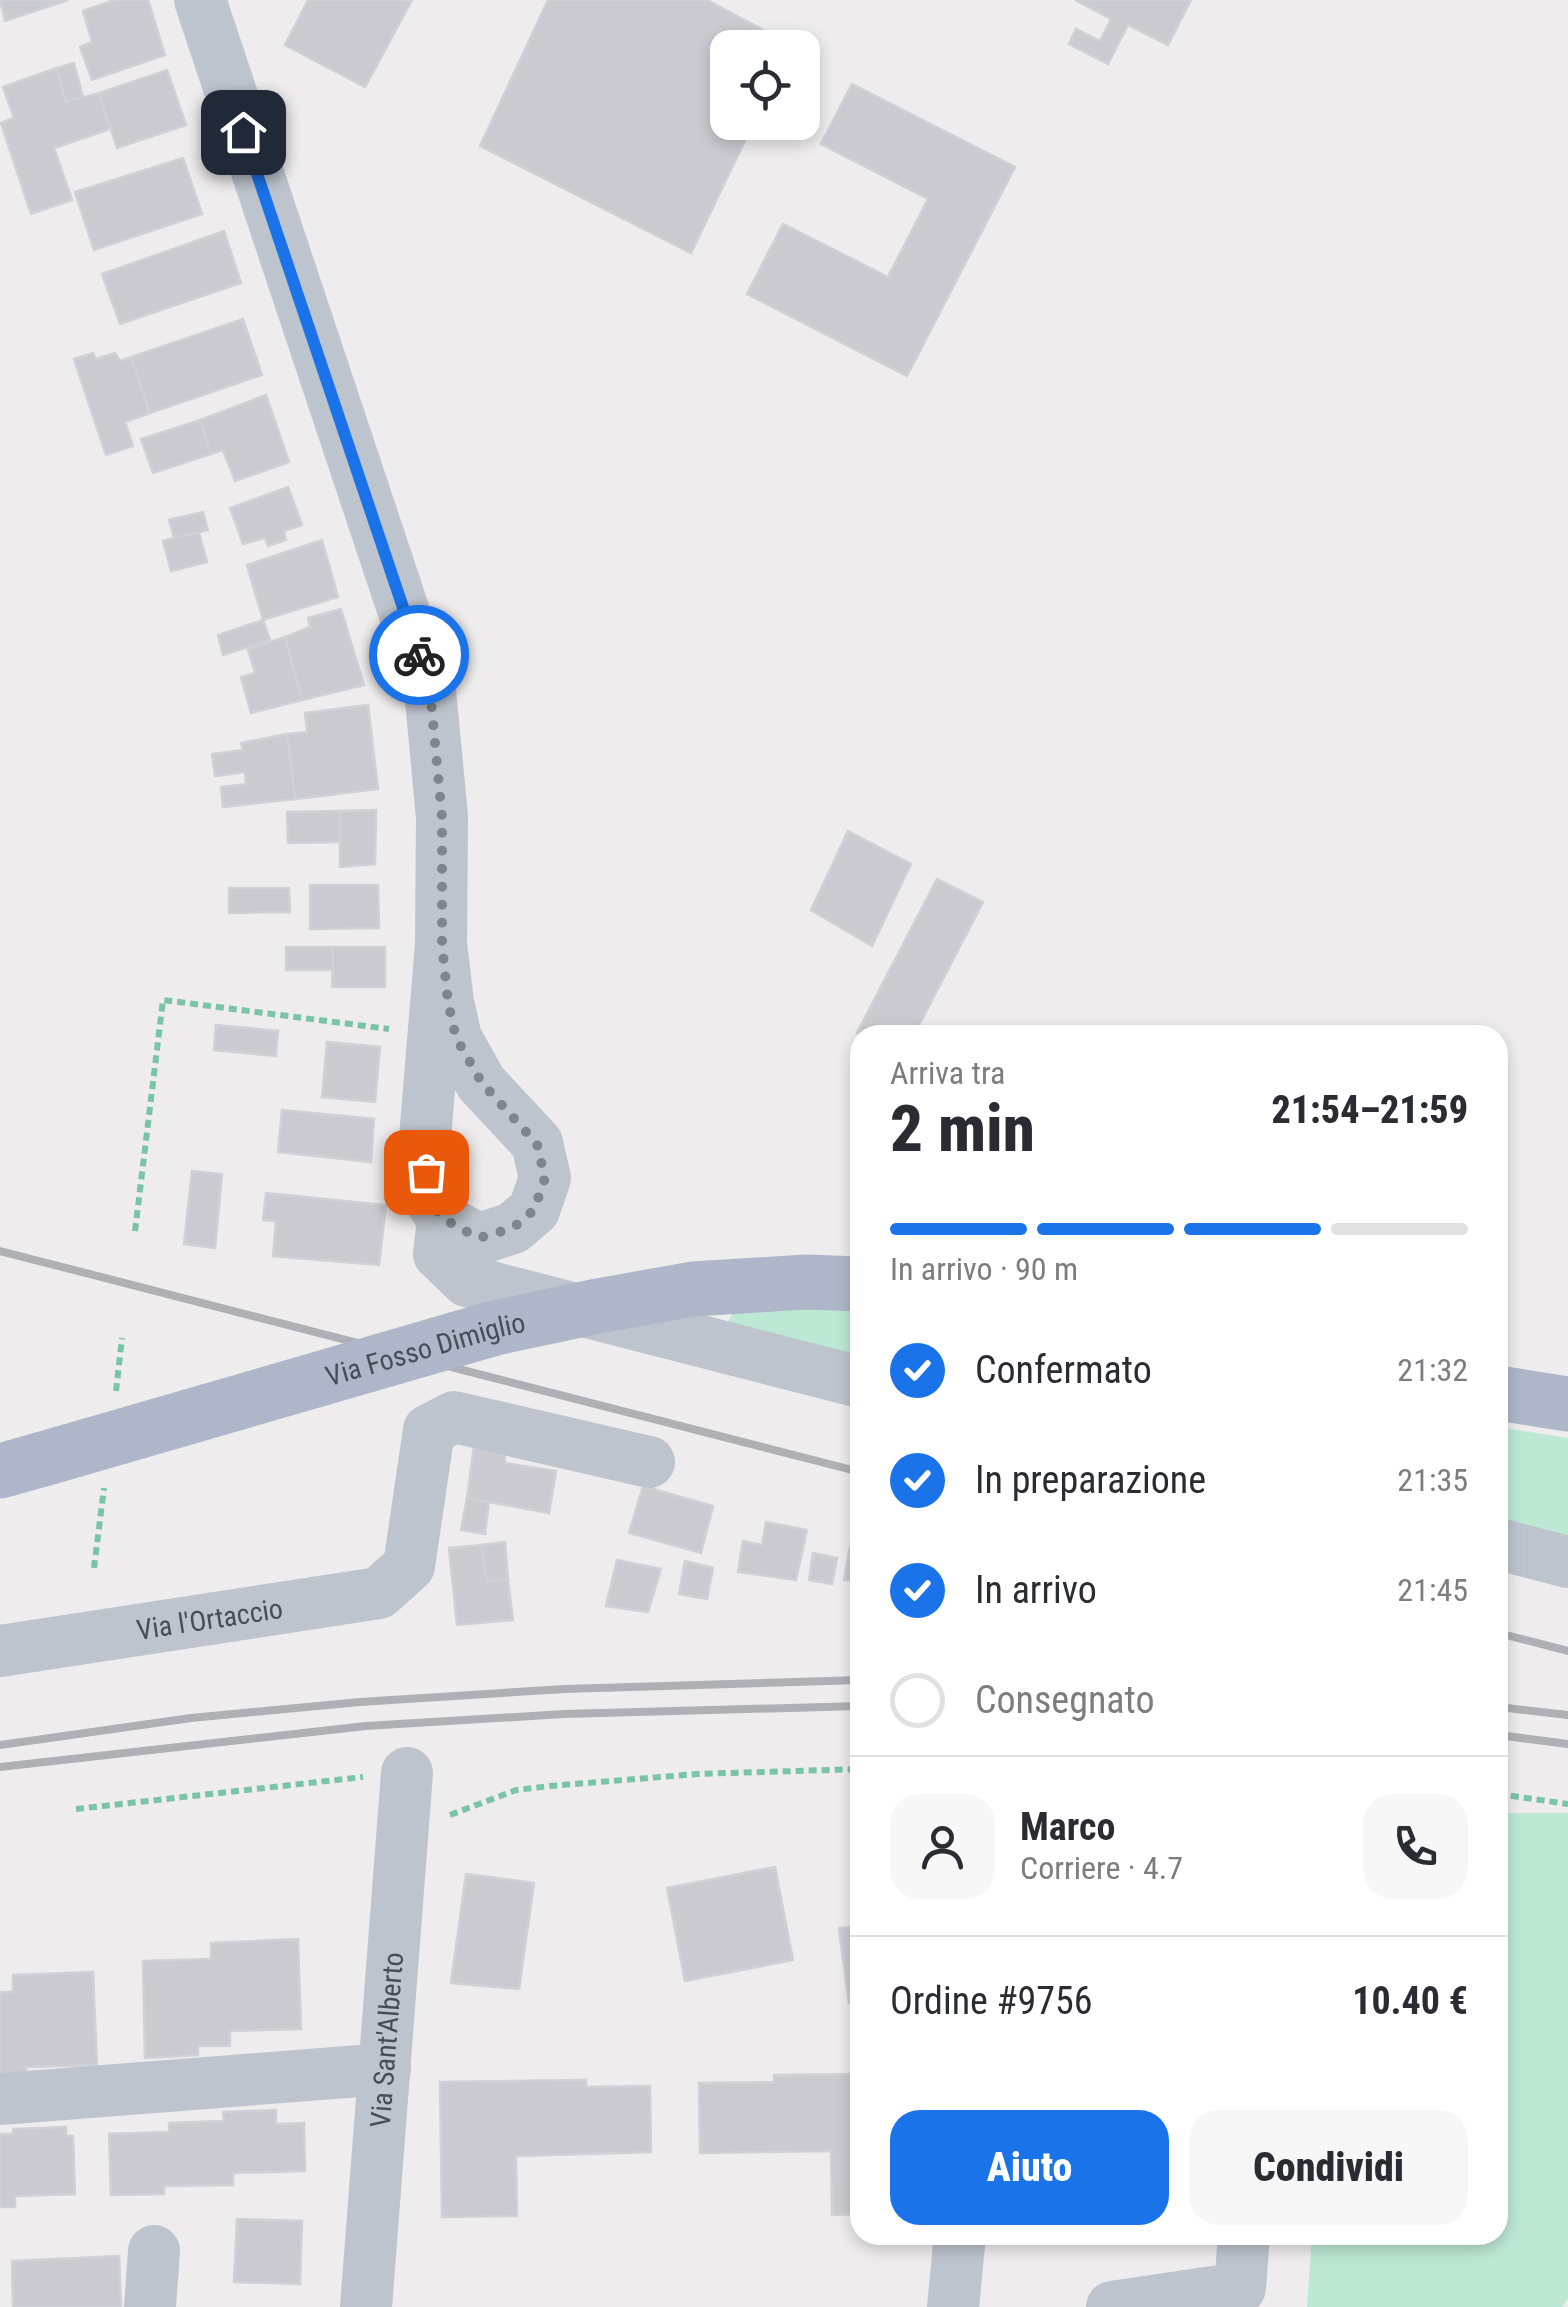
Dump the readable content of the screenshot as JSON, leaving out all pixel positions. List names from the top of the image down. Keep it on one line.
{"streets":{"main road":["Via Fosso Dimiglio"],"street":["Via l'Ortaccio","Via Sant'Alberto"]},"page":{"heading":["2 min","Arriva tra","21:54–21:59"],"panel":["Marco","Corriere · 4.7","Ordine #9756","10.40 €"],"bar":"In arrivo · 90 m","list":[["Confermato","21:32"],["In preparazione","21:35"],["In arrivo","21:45"],"Consegnato"],"buttons":["Aiuto","Condividi"]}}
